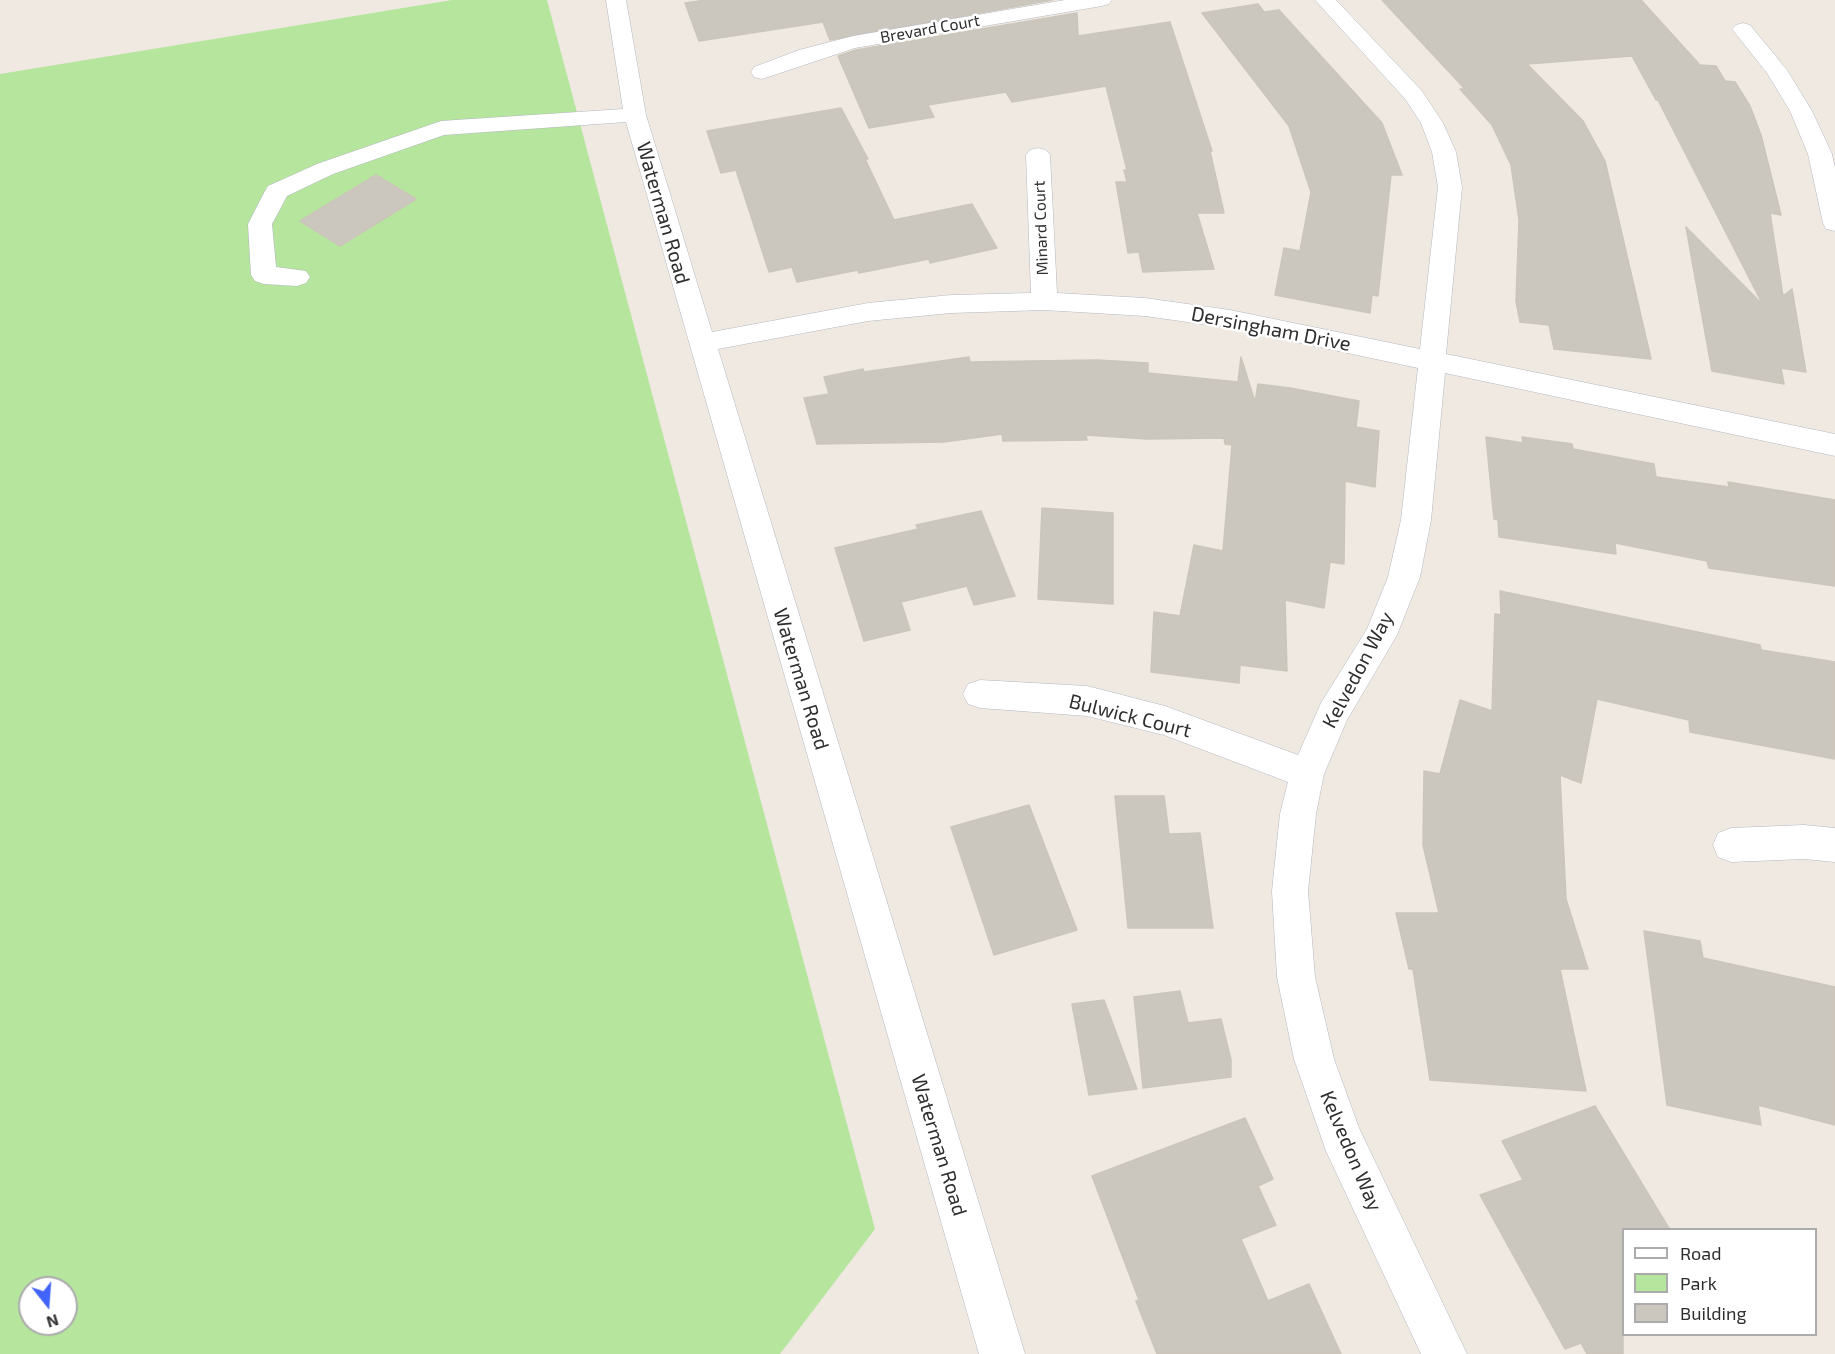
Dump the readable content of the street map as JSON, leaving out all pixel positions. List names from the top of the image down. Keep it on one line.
{"streets":{"street":["Brevard Court","Waterman Road","Minard Court","Dersingham Drive","Kelvedon Way","Bulwick Court"]},"crossings":[["Waterman Road","Dersingham Drive"],["Minard Court","Dersingham Drive"],["Dersingham Drive","Kelvedon Way"],["Kelvedon Way","Bulwick Court"]],"legend":["Road","Park","Building"],"north":"bottom"}
